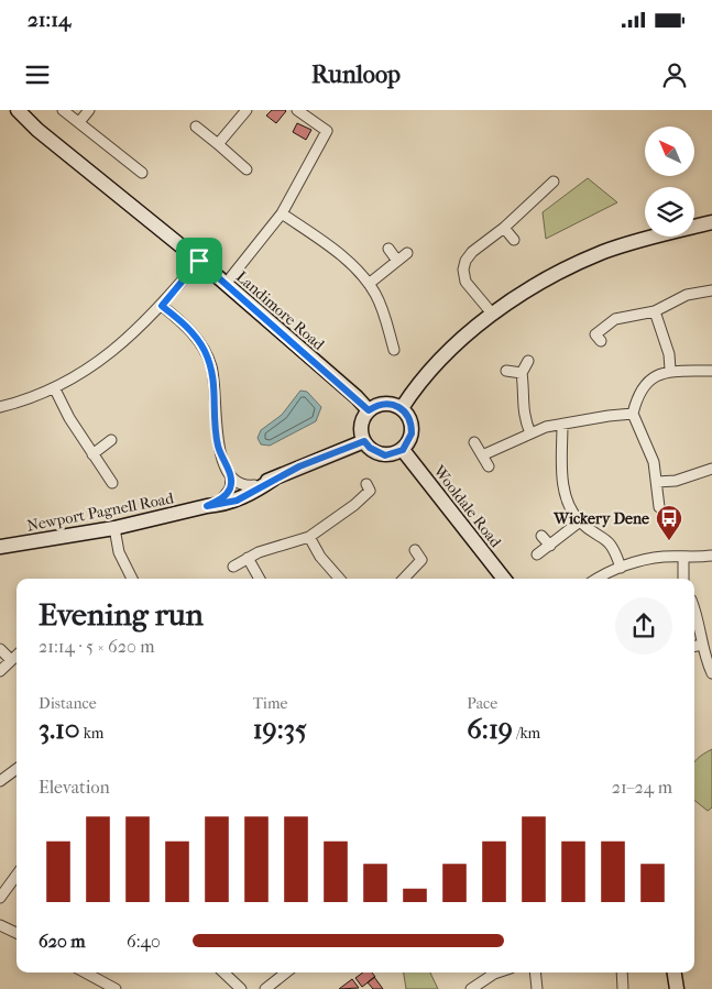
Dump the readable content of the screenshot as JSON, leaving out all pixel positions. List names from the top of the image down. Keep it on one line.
{"streets":{"main road":["Landimore Road","Wooldale Road","Newport Pagnell Road"]},"crossings":[["Landimore Road","Wooldale Road"],["Landimore Road","Newport Pagnell Road"],["Wooldale Road","Newport Pagnell Road"]],"places":{"bus stop":["Wickery Dene"]},"north":"top left","page":{"status":"21:14","header":"Runloop","heading":["Evening run","21:14 · 5 × 620 m"],"stats":[["Distance","3.10 km"],["Time","19:35"],["Pace","6:19 /km"]],"chart":["Elevation","21–24 m"],"list":[{"name":"620 m","note":"6:40"}]}}
